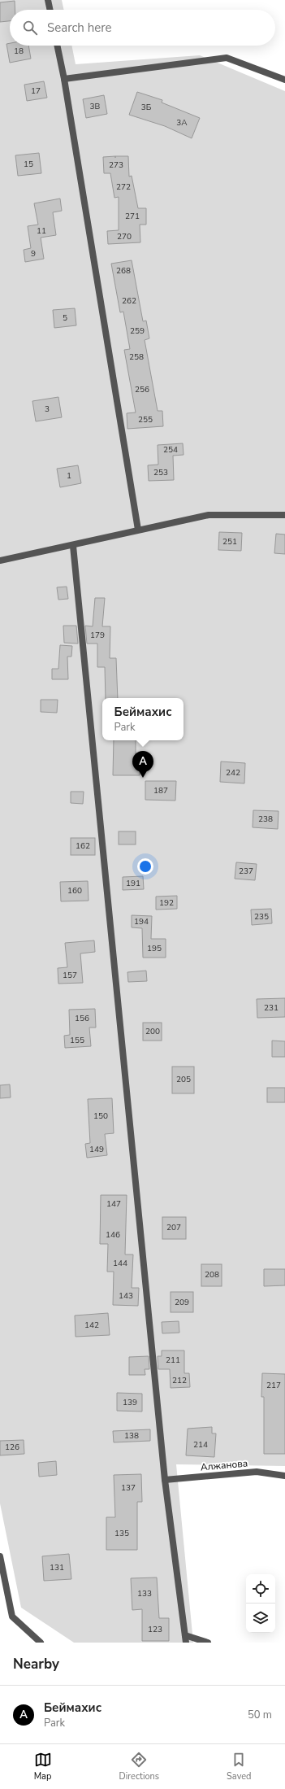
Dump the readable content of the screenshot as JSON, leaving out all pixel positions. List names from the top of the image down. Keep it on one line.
{"streets":{"street":["Алжанова"]},"house_numbers":["18","17","3В","3Б","3А","15","273","272","271","11","270","9","268","262","5","259","258","256","3","255","254","253","1","251","179","242","187","238","162","237","191","160","192","235","194","195","157","231","156","200","155","205","150","149","147","207","146","144","208","143","209","142","211","212","217","139","138","214","126","137","135","131","133","123"],"page":{"search":"Search here","popup":["Беймахис","Park"],"pins":"A","heading":"Nearby","list":[{"mark":"A","name":"Беймахис","note":"Park","value":"50 m"}],"nav":["Map","Directions","Saved"]}}
